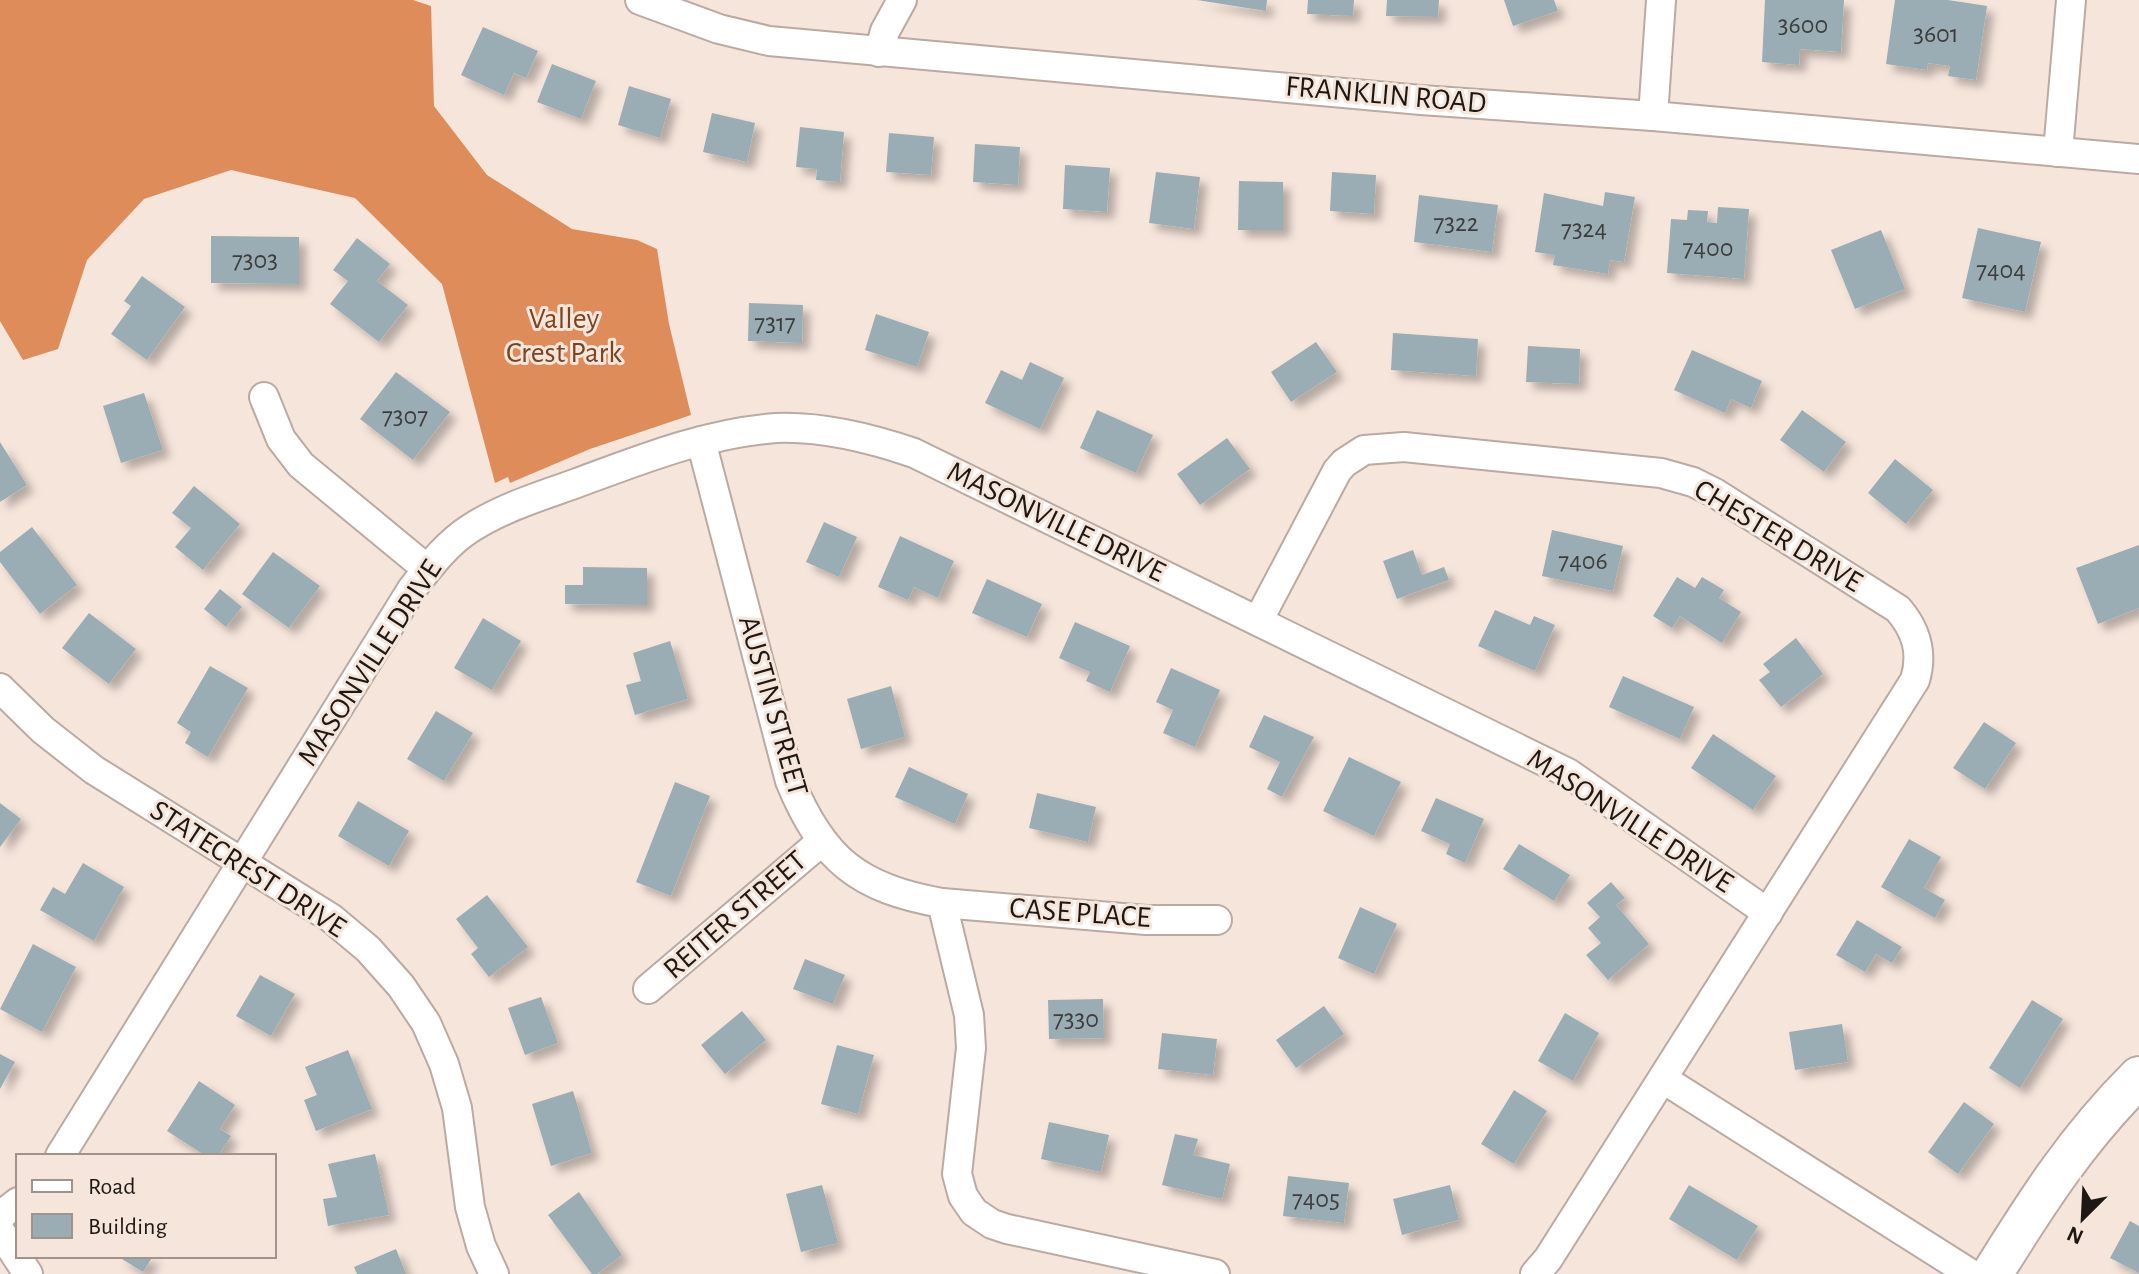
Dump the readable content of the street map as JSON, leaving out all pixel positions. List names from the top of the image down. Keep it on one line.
{"streets":{"street":["FRANKLIN ROAD","MASONVILLE DRIVE","CHESTER DRIVE","AUSTIN STREET","STATECREST DRIVE","CASE PLACE","REITER STREET"]},"crossings":[["MASONVILLE DRIVE","CHESTER DRIVE"],["MASONVILLE DRIVE","AUSTIN STREET"],["MASONVILLE DRIVE","STATECREST DRIVE"],["AUSTIN STREET","CASE PLACE"],["AUSTIN STREET","REITER STREET"]],"parks":["Valley Crest Park"],"house_numbers":["3600","3601","7322","7324","7400","7303","7404","7317","7307","7406","7330","7405"],"legend":["Road","Building"],"north":"bottom left"}
